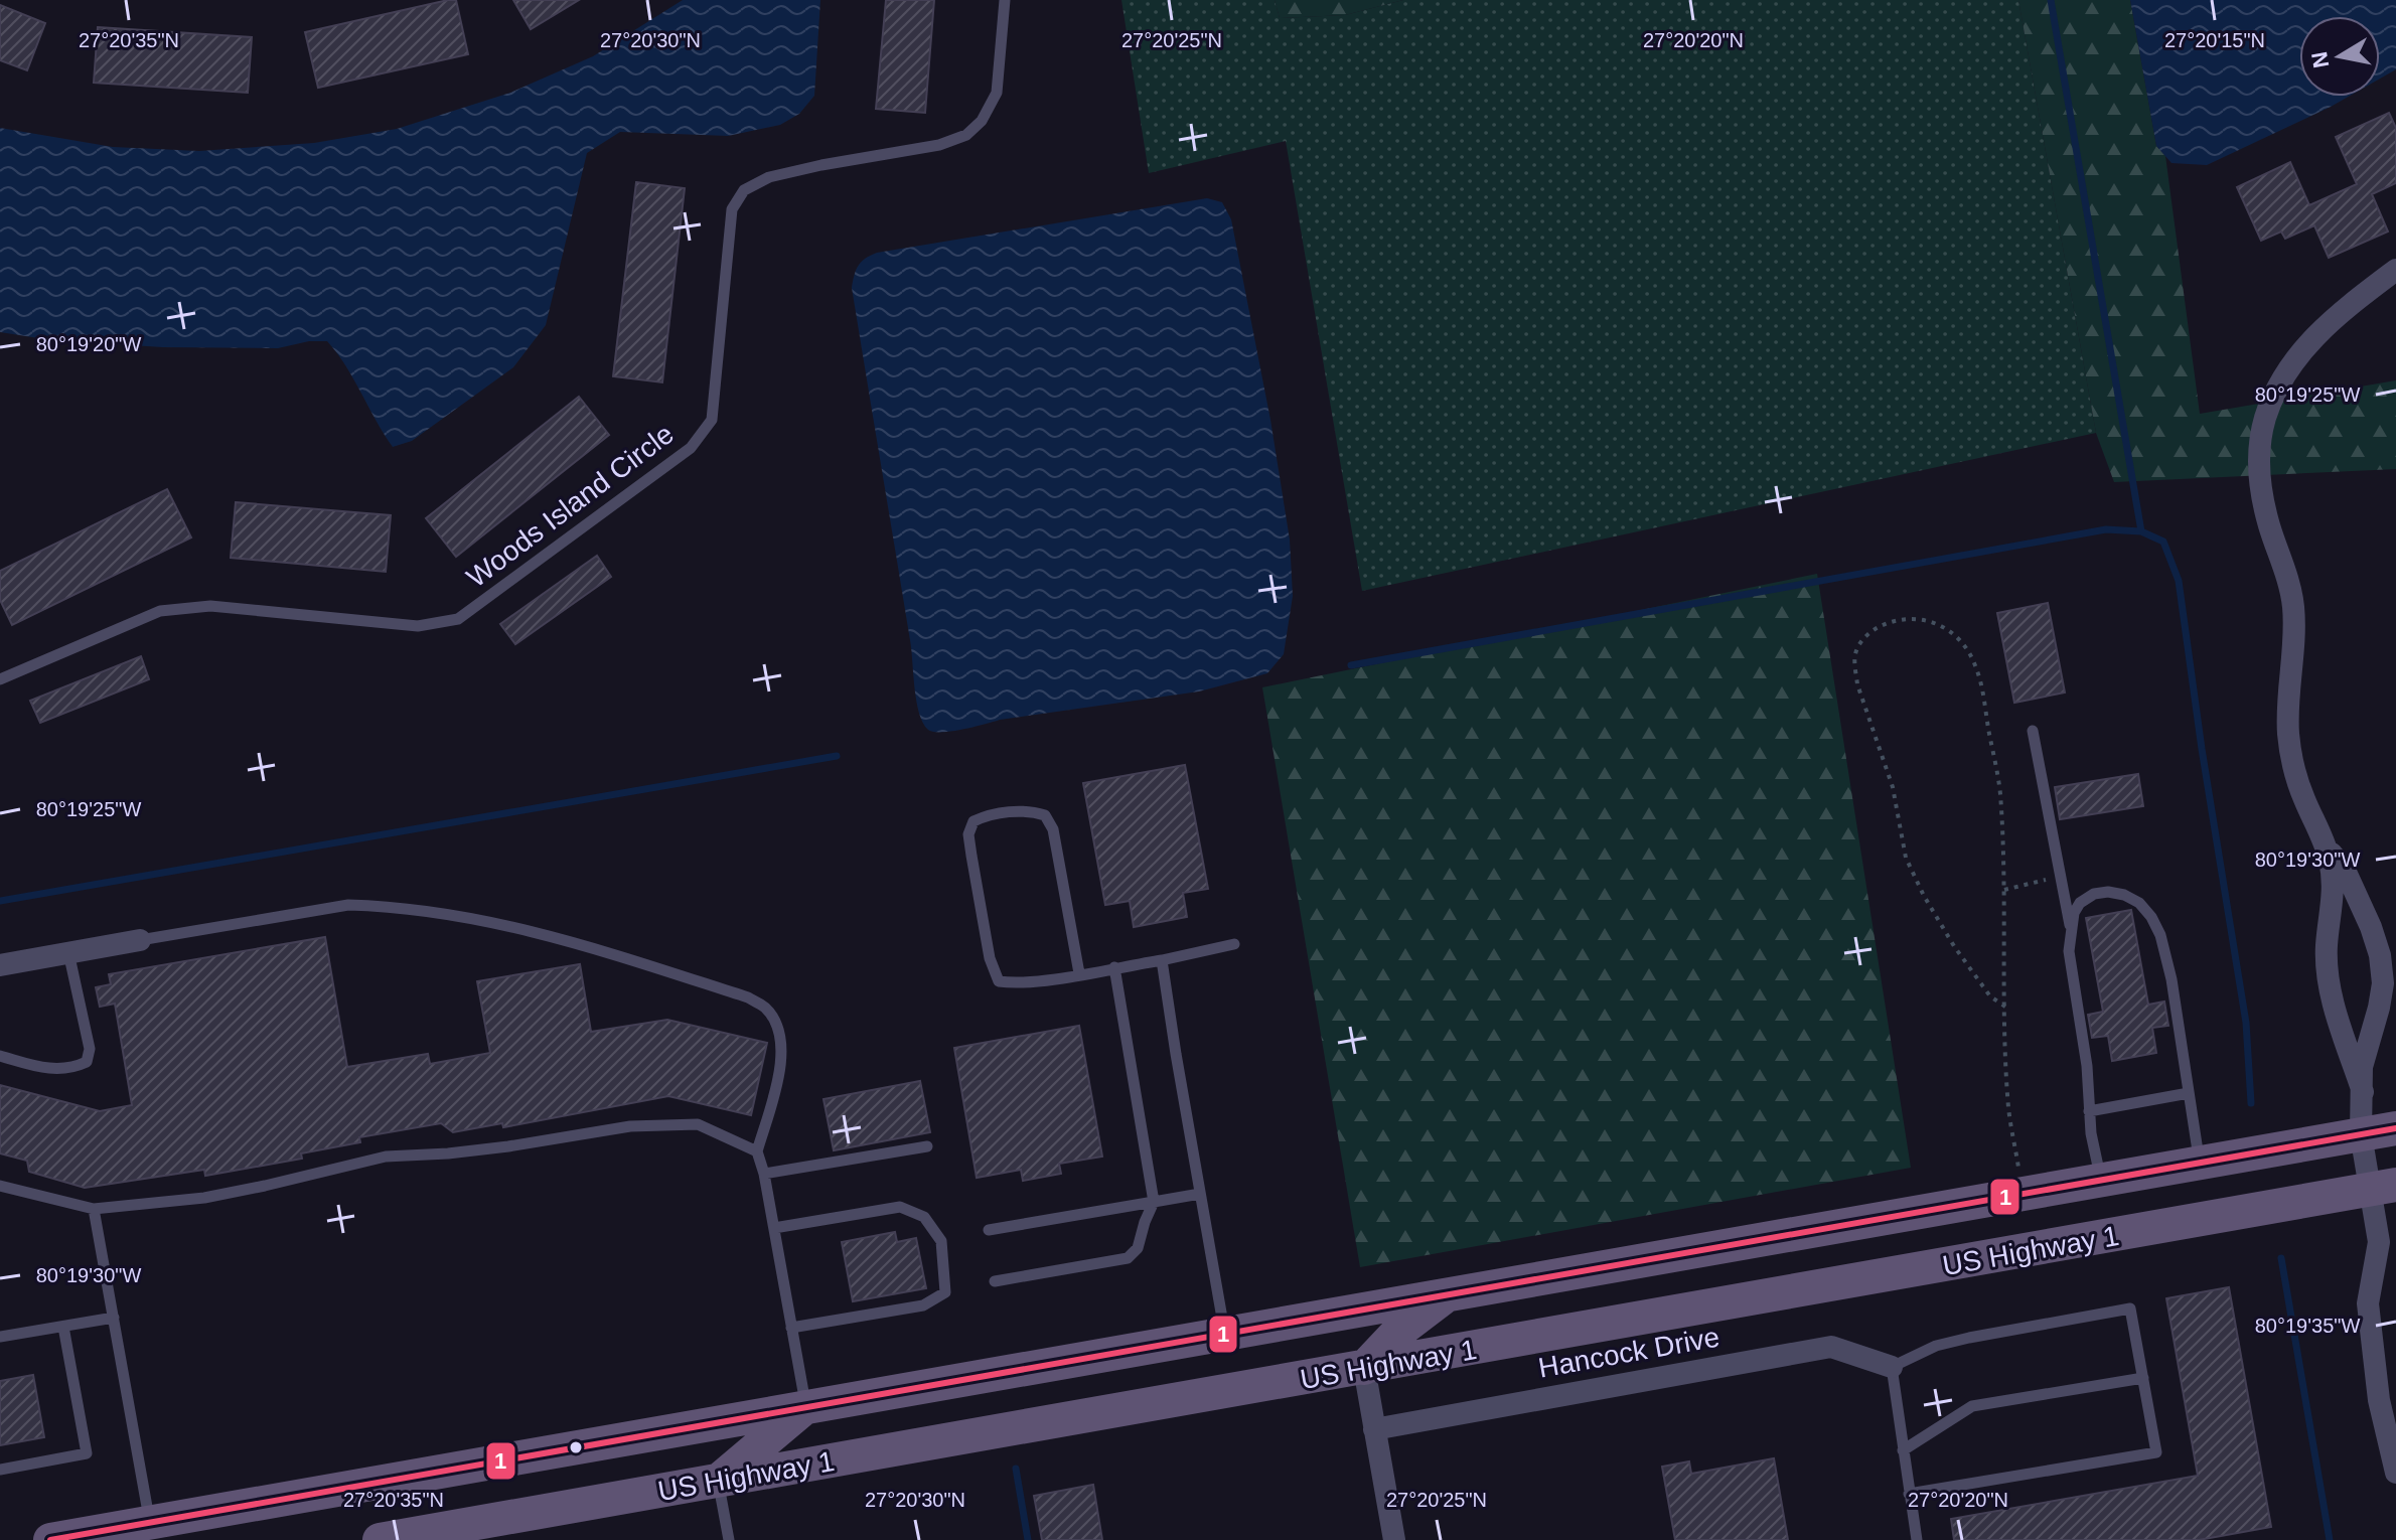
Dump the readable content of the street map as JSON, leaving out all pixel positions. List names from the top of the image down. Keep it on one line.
{"streets":{"main road":["US Highway 1"],"street":["Hancock Drive"],"lane":["Woods Island Circle"]},"lines":["transit line 1"],"north":"left","coordinates":["27°20'35\"N","27°20'30\"N","27°20'25\"N","27°20'20\"N","27°20'15\"N","80°19'20\"W","80°19'25\"W","80°19'30\"W","80°19'35\"W"]}
